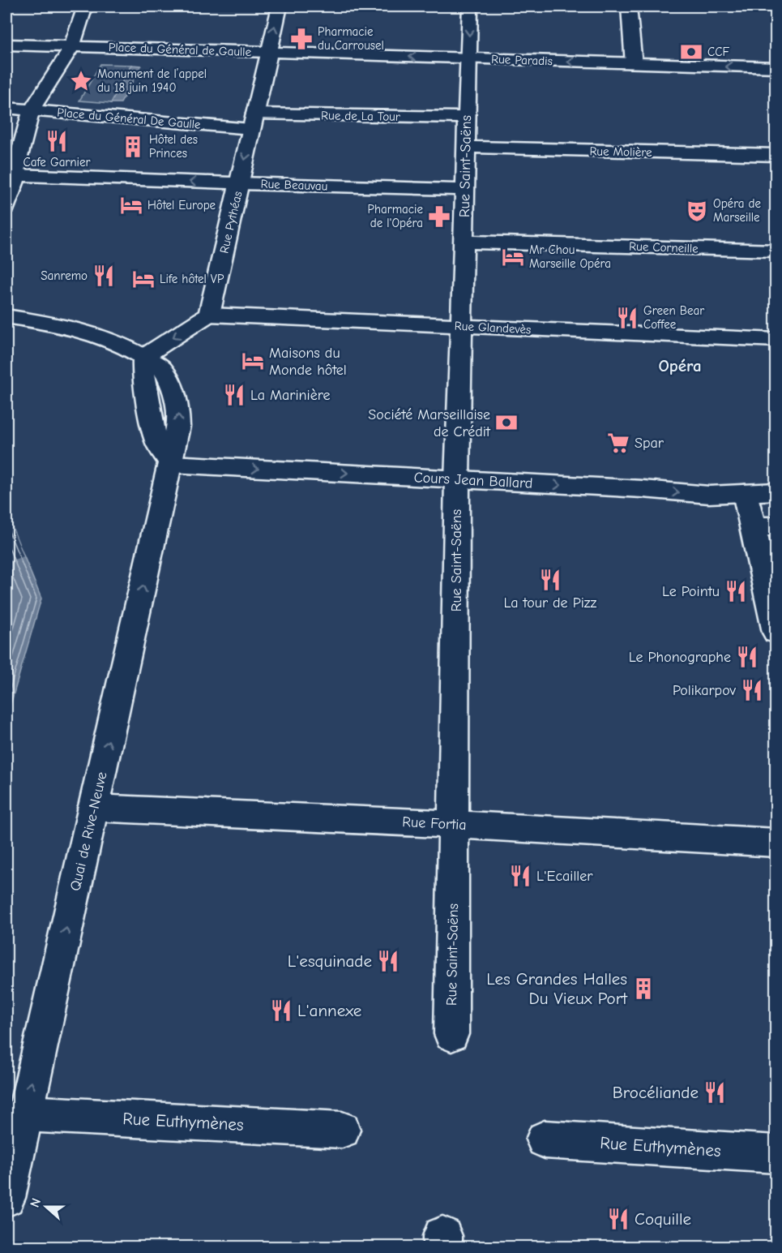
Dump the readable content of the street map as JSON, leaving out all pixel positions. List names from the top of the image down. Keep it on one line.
{"streets":{"street":["Place du Général de Gaulle","Rue Paradis","Rue de La Tour","Place du Général De Gaulle","Rue Molière","Rue Saint-Saëns","Rue Beauvau","Rue Pythéas","Rue Corneille","Rue Glandevès","Cours Jean Ballard","Rue Fortia","Quai de Rive-Neuve","Rue Euthymènes"]},"crossings":[["Place du Général de Gaulle","Rue Paradis"],["Place du Général de Gaulle","Rue de La Tour"],["Place du Général de Gaulle","Place du Général De Gaulle"],["Place du Général de Gaulle","Rue Beauvau"],["Place du Général de Gaulle","Rue Pythéas"],["Rue Paradis","Rue Saint-Saëns"],["Rue de La Tour","Place du Général De Gaulle"],["Rue de La Tour","Rue Saint-Saëns"],["Rue de La Tour","Rue Pythéas"],["Place du Général De Gaulle","Rue Pythéas"],["Rue Molière","Rue Saint-Saëns"],["Rue Saint-Saëns","Rue Beauvau"],["Rue Saint-Saëns","Rue Corneille"],["Rue Saint-Saëns","Rue Glandevès"],["Rue Saint-Saëns","Cours Jean Ballard"],["Rue Saint-Saëns","Rue Fortia"],["Rue Beauvau","Rue Pythéas"],["Rue Pythéas","Rue Glandevès"],["Cours Jean Ballard","Quai de Rive-Neuve"],["Rue Fortia","Quai de Rive-Neuve"],["Quai de Rive-Neuve","Rue Euthymènes"]],"one_way":["Rue Paradis","Cours Jean Ballard","Quai de Rive-Neuve"],"districts":["Opéra"],"places":{"pharmacy":["Pharmacie du Carrousel","Pharmacie de l'Opéra"],"bank":["CCF","Société Marseillaise de Crédit"],"place":["Monument de l’appel du 18 juin 1940"],"restaurant":["Cafe Garnier","Sanremo","Green Bear Coffee","La Marinière","La tour de Pizz","Le Pointu","Le Phonographe","Polikarpov","L'Ecailler","L'esquinade","L'annexe","Brocéliande","Coquille"],"building":["Hôtel des Princes","Les Grandes Halles Du Vieux Port"],"hotel":["Hôtel Europe","Mr Chou Marseille Opéra","Life hôtel VP","Maisons du Monde hôtel"],"theatre":["Opéra de Marseille"],"supermarket":["Spar"]},"north":"left"}
